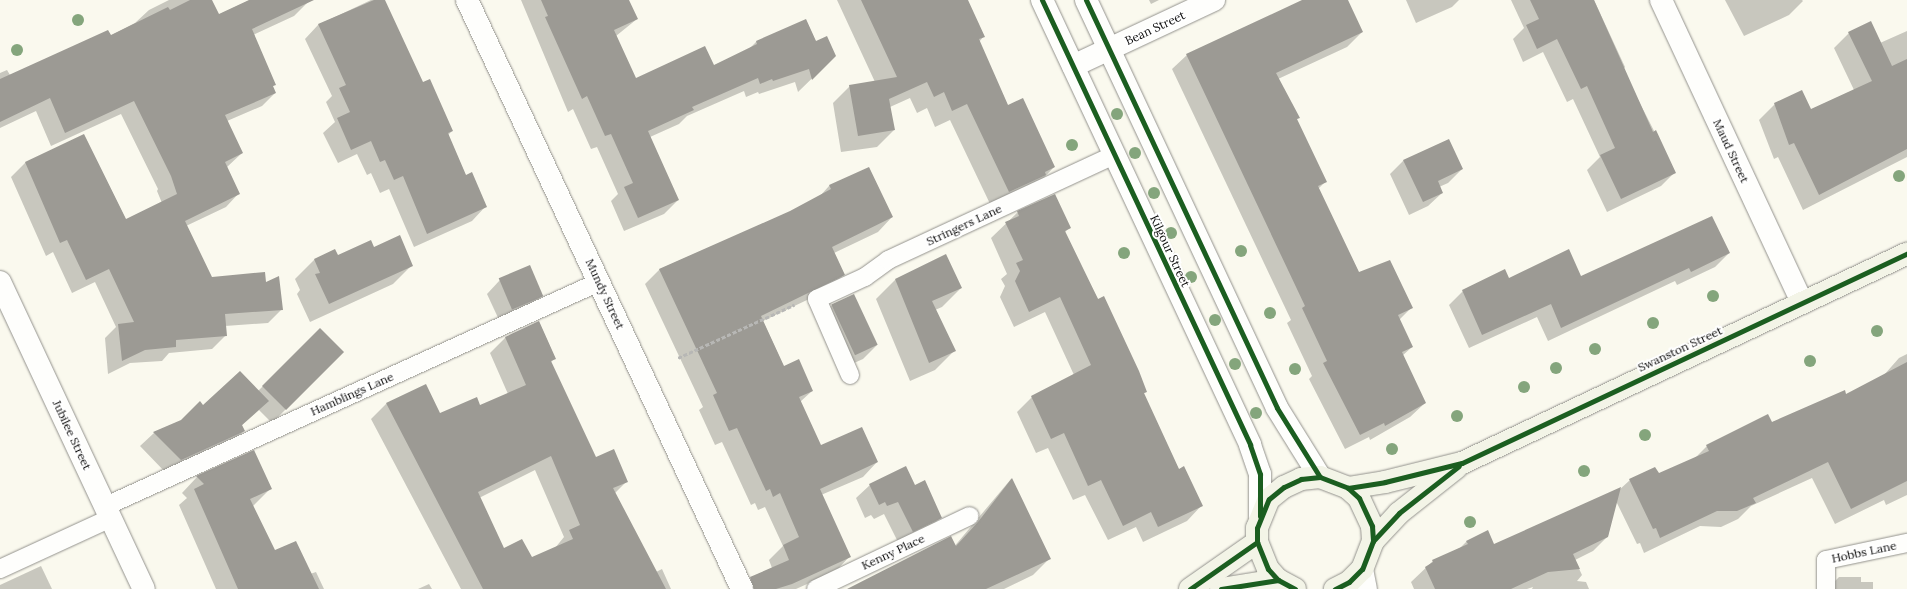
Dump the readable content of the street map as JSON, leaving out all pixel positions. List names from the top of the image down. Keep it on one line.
{"streets":{"street":["Bean Street","Maud Street","Kilgour Street","Mundy Street","Swanston Street","Jubilee Street"],"lane":["Stringers Lane","Hamblings Lane","Kenny Place","Hobbs Lane"]},"crossings":[["Bean Street","Kilgour Street"],["Maud Street","Swanston Street"],["Stringers Lane","Kilgour Street"],["Mundy Street","Hamblings Lane"],["Hamblings Lane","Jubilee Street"]]}
